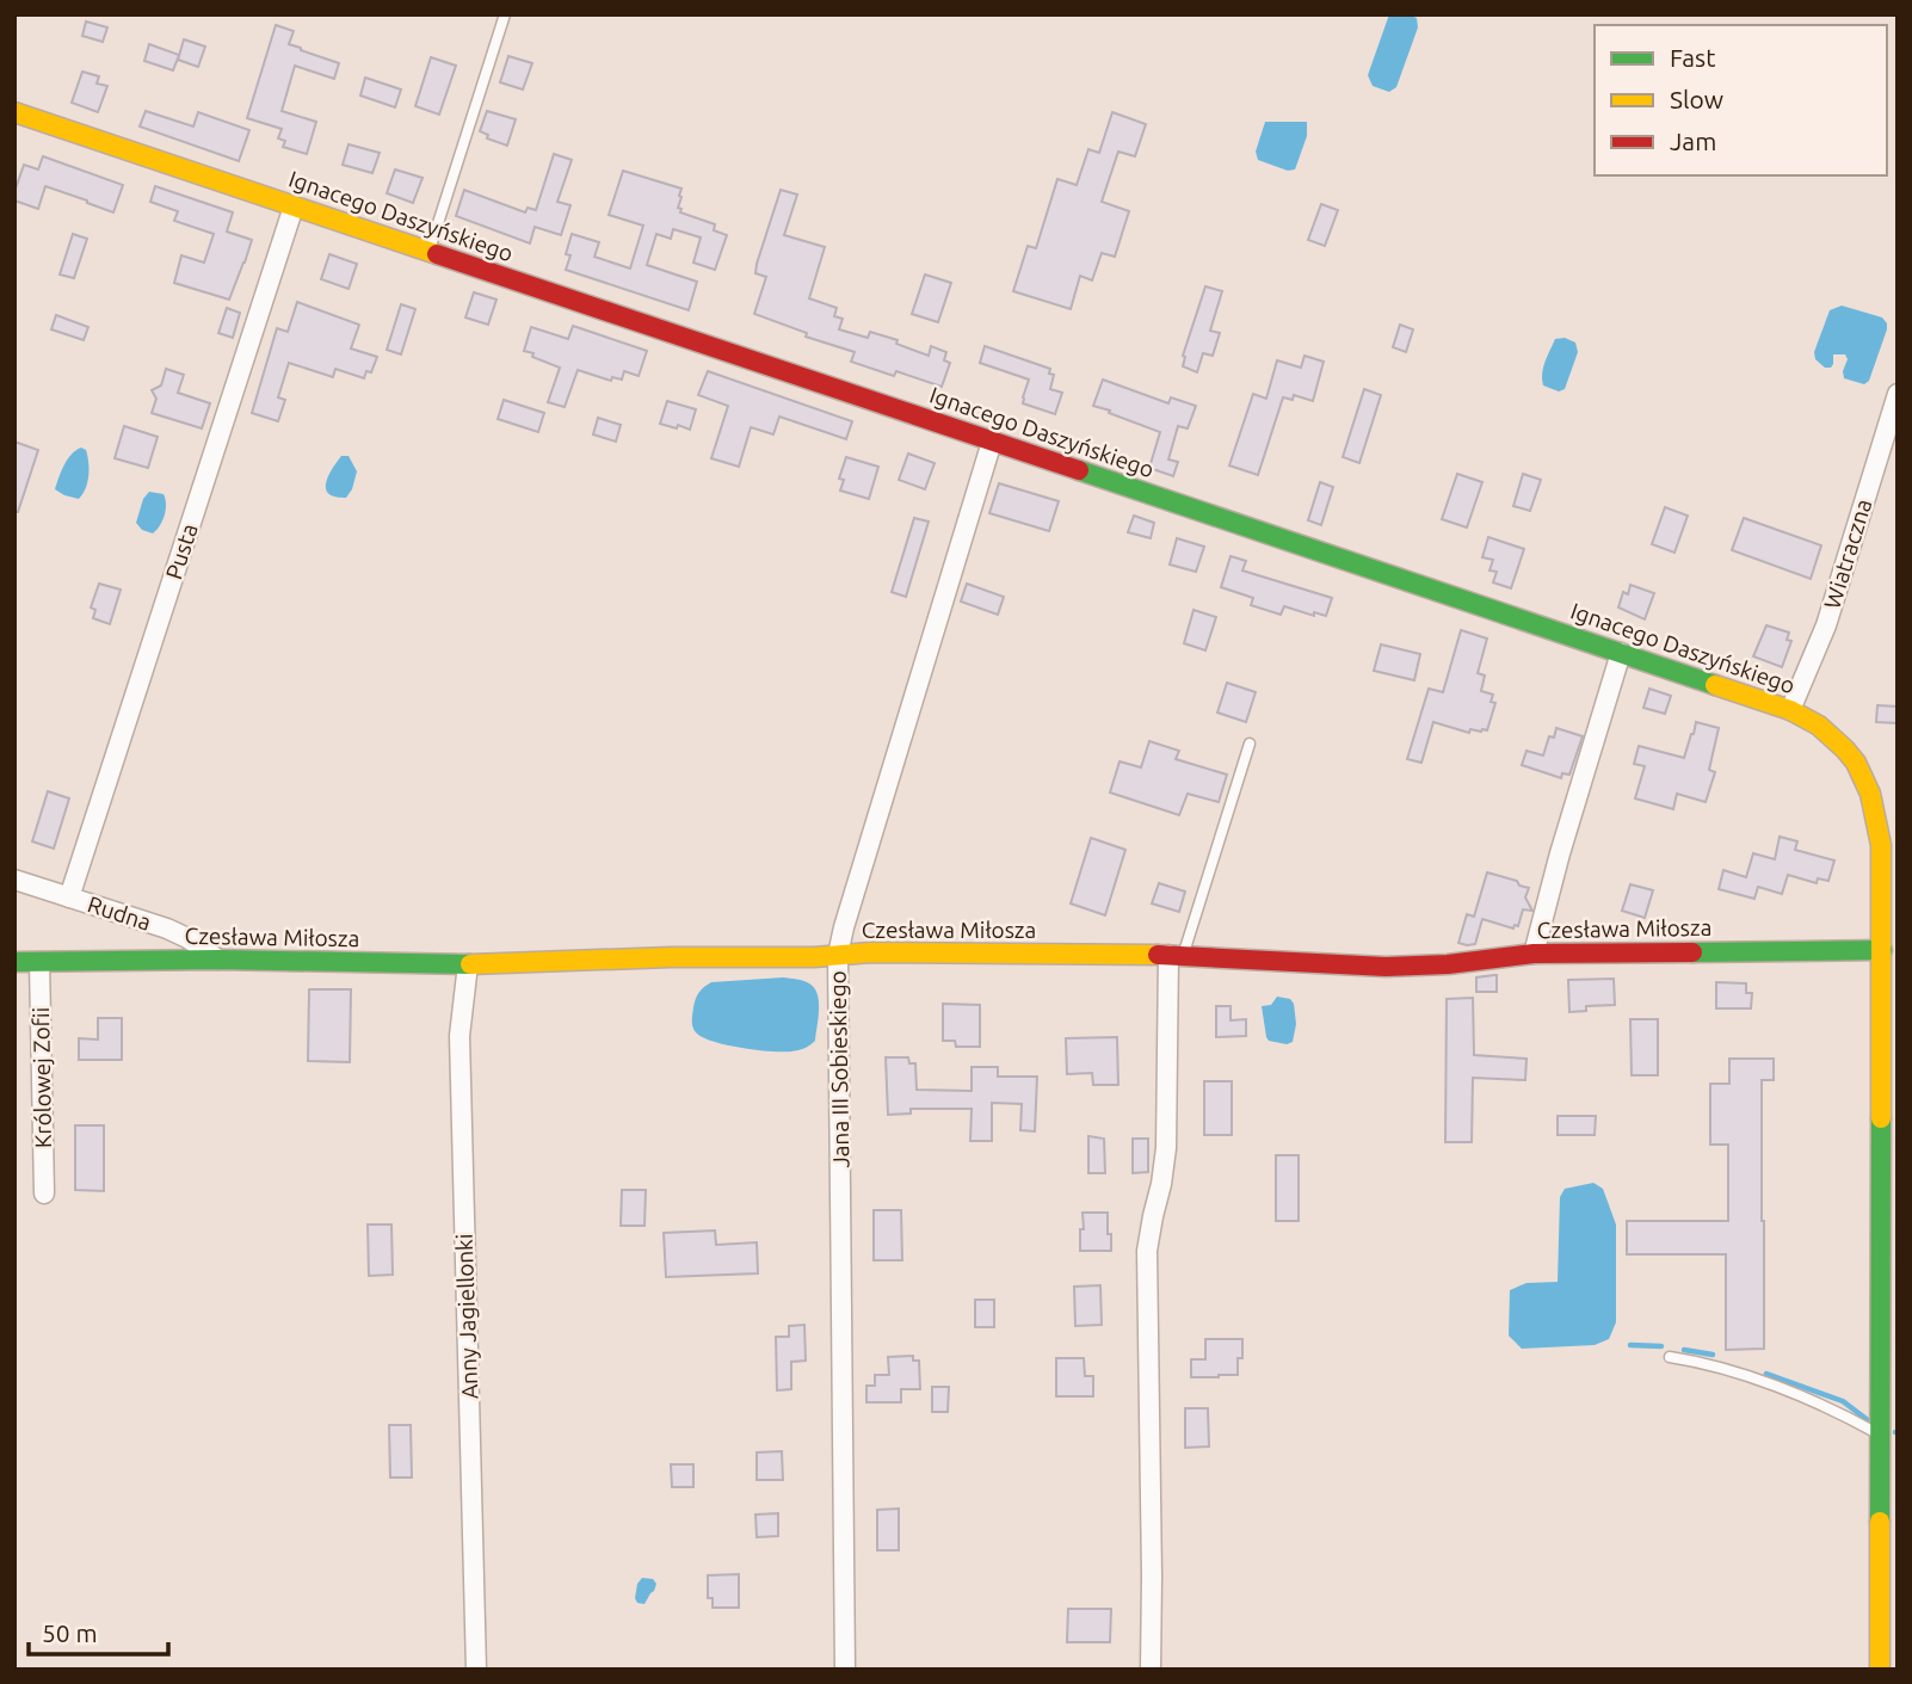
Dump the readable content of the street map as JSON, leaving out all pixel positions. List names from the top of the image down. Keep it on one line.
{"streets":{"street":["Ignacego Daszyńskiego","Pusta","Wiatraczna","Rudna","Czesława Miłosza","Jana III Sobieskiego","Królowej Zofii","Anny Jagiellonki"]},"crossings":[["Ignacego Daszyńskiego","Pusta"],["Ignacego Daszyńskiego","Wiatraczna"],["Ignacego Daszyńskiego","Czesława Miłosza"],["Ignacego Daszyńskiego","Jana III Sobieskiego"],["Pusta","Rudna"],["Rudna","Czesława Miłosza"],["Czesława Miłosza","Jana III Sobieskiego"],["Czesława Miłosza","Królowej Zofii"],["Czesława Miłosza","Anny Jagiellonki"]],"legend":["Fast","Slow","Jam"],"scale_bar":"50 m"}
